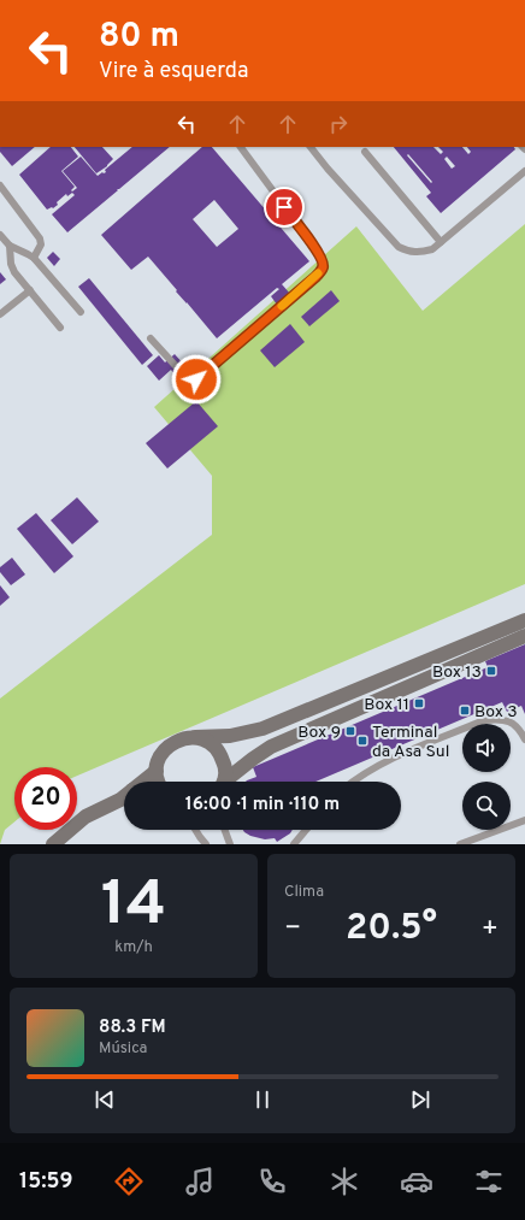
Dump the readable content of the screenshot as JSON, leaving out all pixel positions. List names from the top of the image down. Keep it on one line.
{"places":{"transit":["Box 13","Box 11","Box 3","Box 9","Terminal da Asa Sul"]},"page":{"turn":["80 m","Vire à esquerda"],"limit":"20","trip":"16:00 · 1 min · 110 m","tile":[["14","km/h"],"Clima"],"heat":["−","20.5°","+"],"song":["88.3 FM","Música"],"tabs":"15:59"}}
